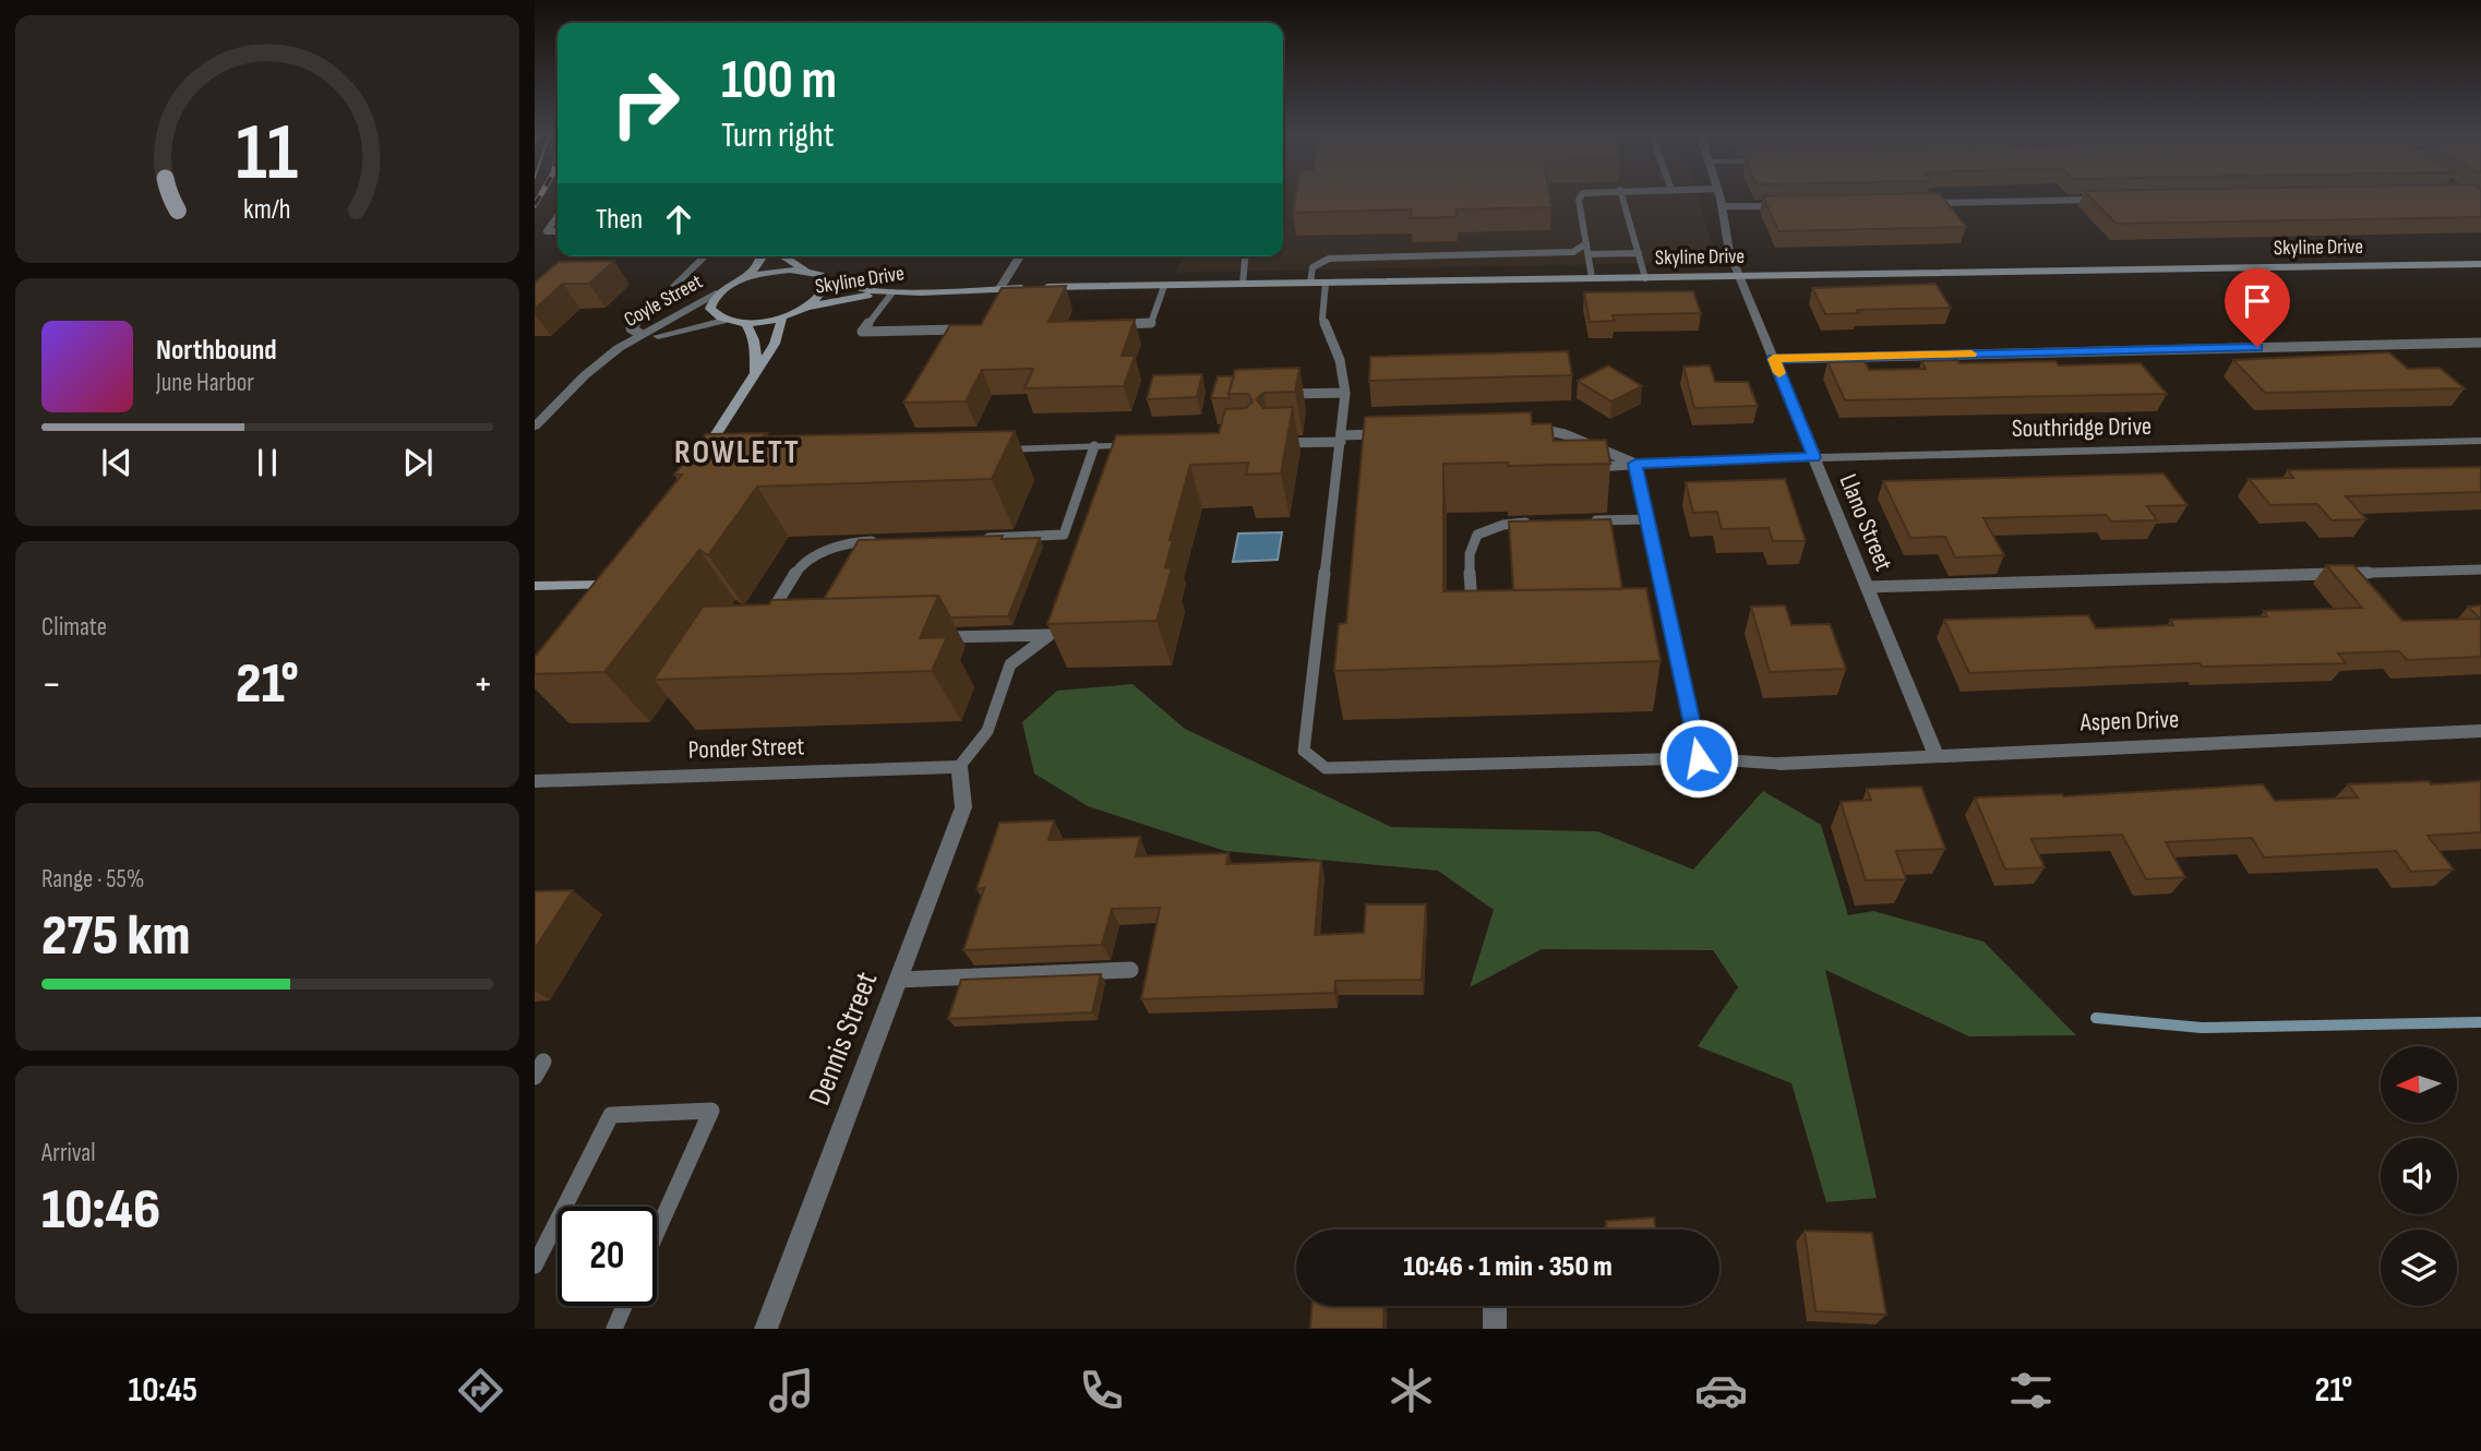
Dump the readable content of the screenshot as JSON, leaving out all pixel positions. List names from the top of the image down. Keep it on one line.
{"streets":{"street":["Skyline Drive","Coyle Street","Southridge Drive","Llano Street","Aspen Drive","Ponder Street","Dennis Street"]},"crossings":[["Skyline Drive","Coyle Street"],["Skyline Drive","Llano Street"],["Southridge Drive","Llano Street"],["Llano Street","Aspen Drive"],["Ponder Street","Dennis Street"]],"districts":["ROWLETT"],"north":"left","page":{"turn":["100 m","Turn right"],"then":"Then","song":["Northbound","June Harbor"],"tile":["Climate",["Range · 55%","275 km"],["Arrival","10:46"]],"heat":["−","21°","+"],"limit":"20","trip":"10:46 · 1 min · 350 m","tabs":["10:45","21°"],"gauge":["11","km/h"]}}
